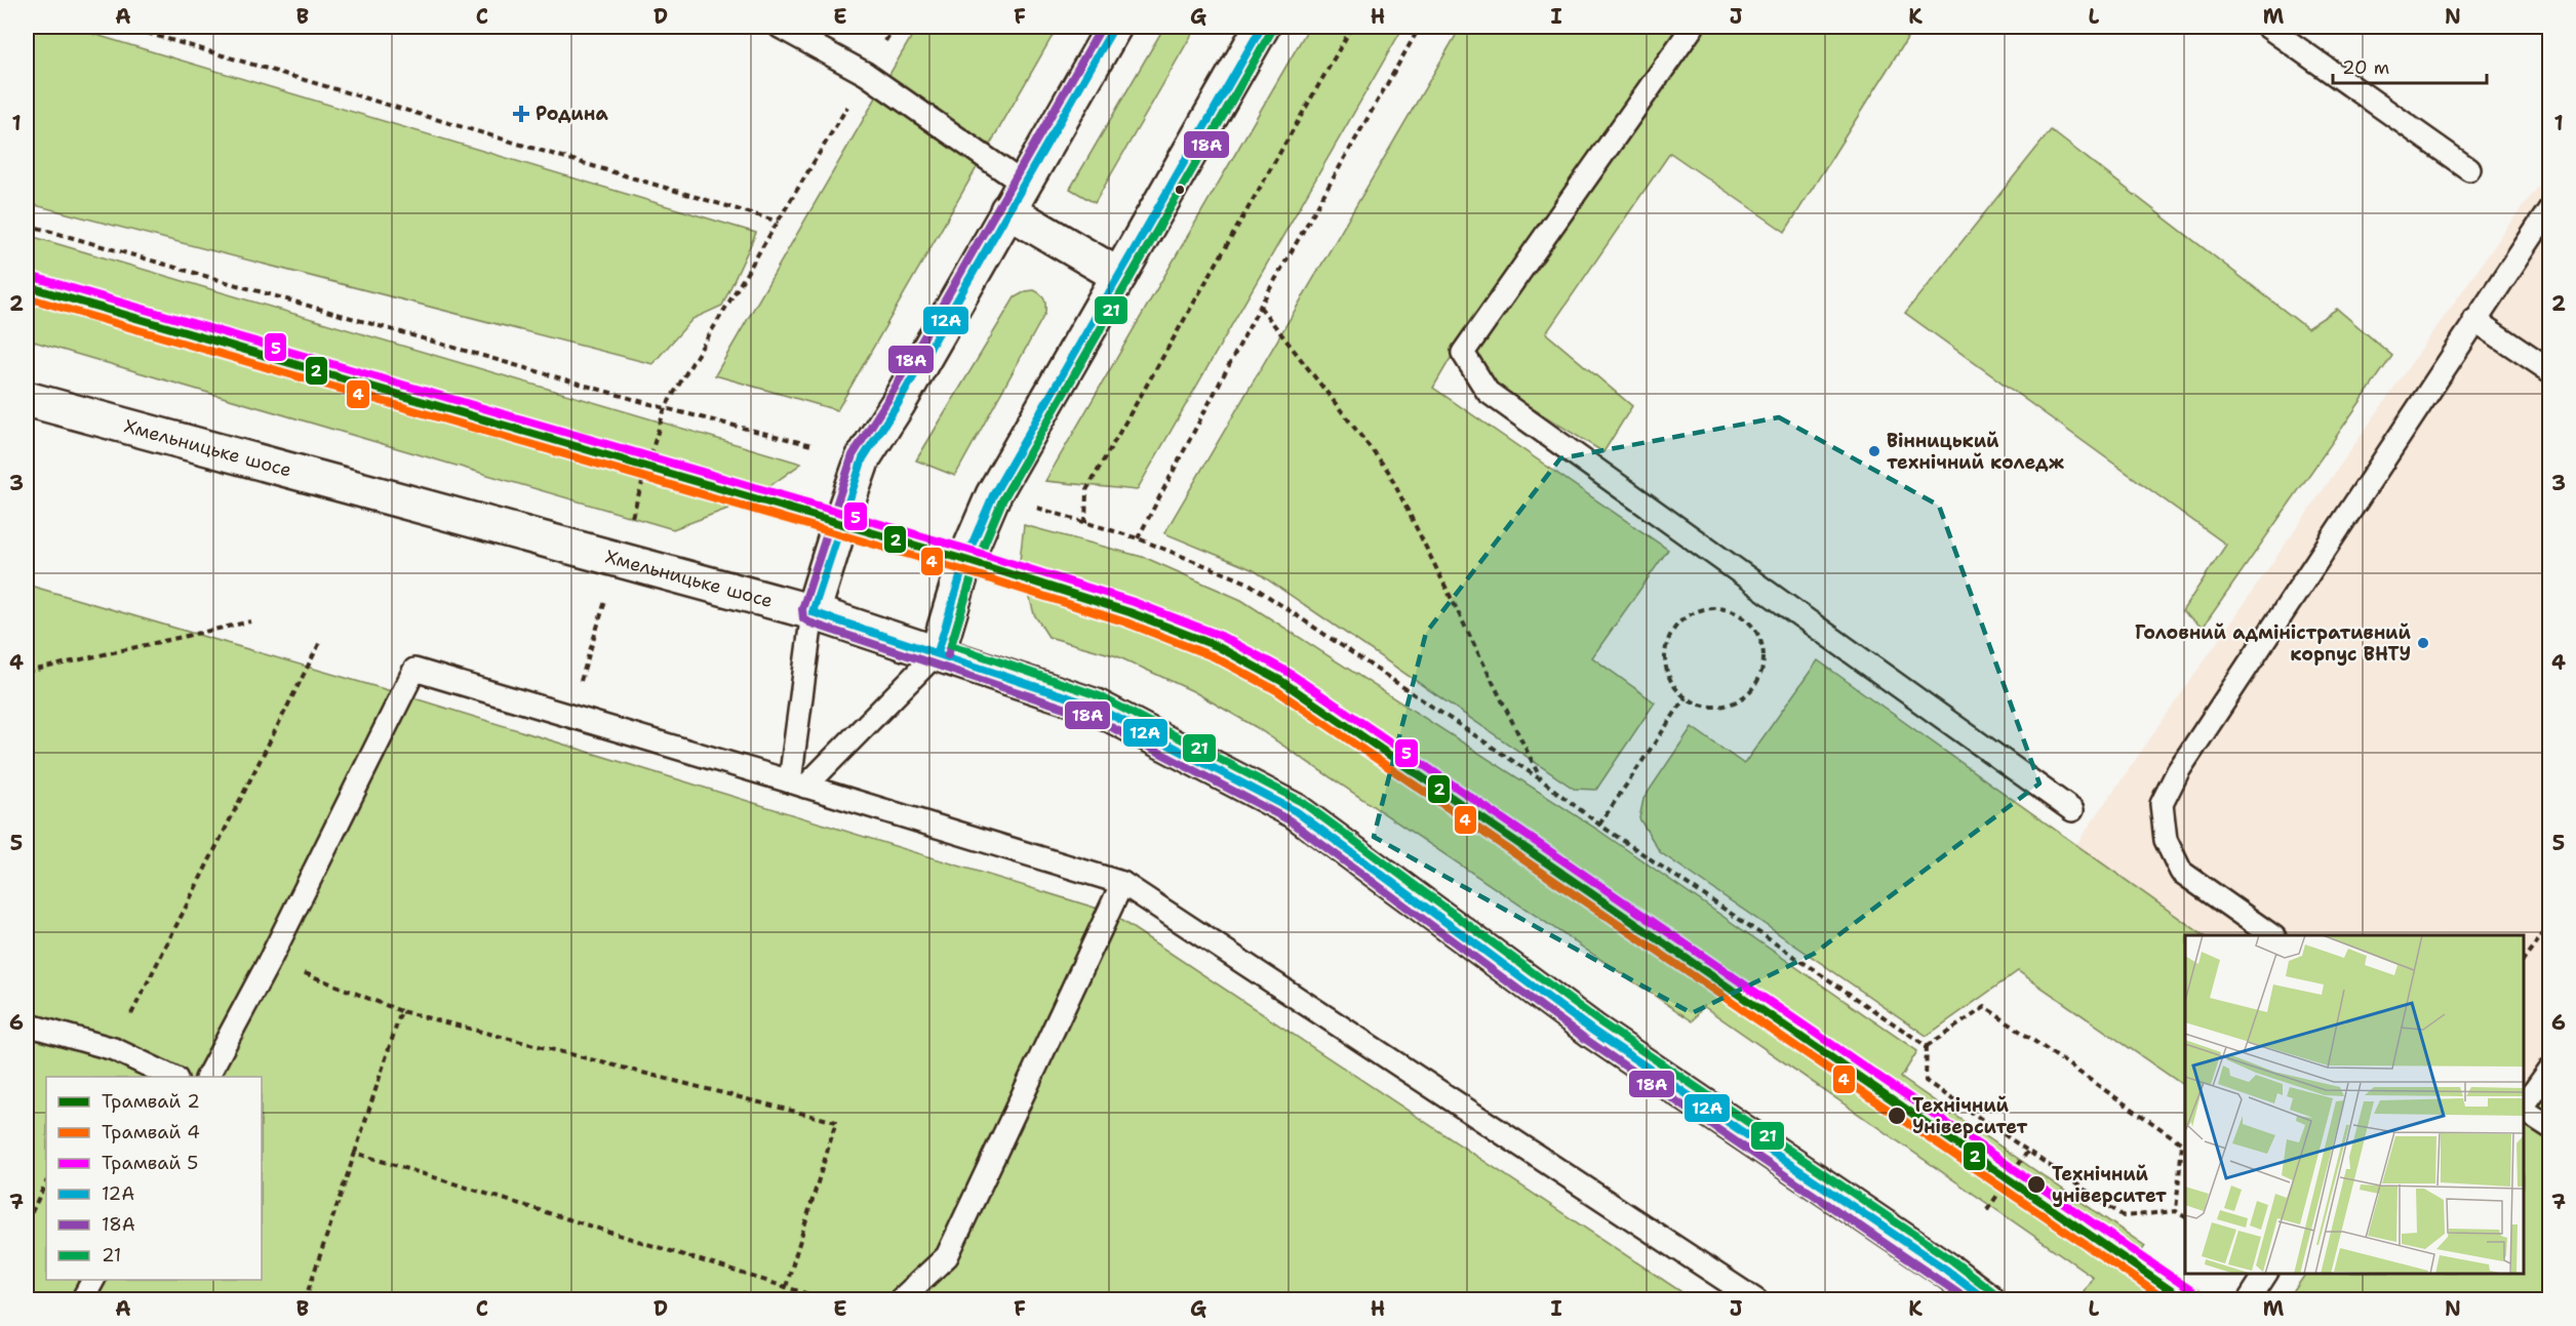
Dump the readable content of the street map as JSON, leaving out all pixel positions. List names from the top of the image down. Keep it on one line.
{"streets":{"main road":["Хмельницьке шосе"]},"places":{"health":["Родина"],"other":["Вінницький технічний коледж","Головний адміністративний корпус ВНТУ","Технічний Університет","Технічний університет"]},"lines":["transit line 12А","transit line 18А","transit line 21","tram line 5","tram line 2","tram line 4"],"legend":["Трамвай 2","Трамвай 4","Трамвай 5","12А","18А","21"],"scale_bar":"20 m","grid":{"columns":["A","B","C","D","E","F","G","H","I","J","K","L","M","N"],"rows":["1","2","3","4","5","6","7"]}}
